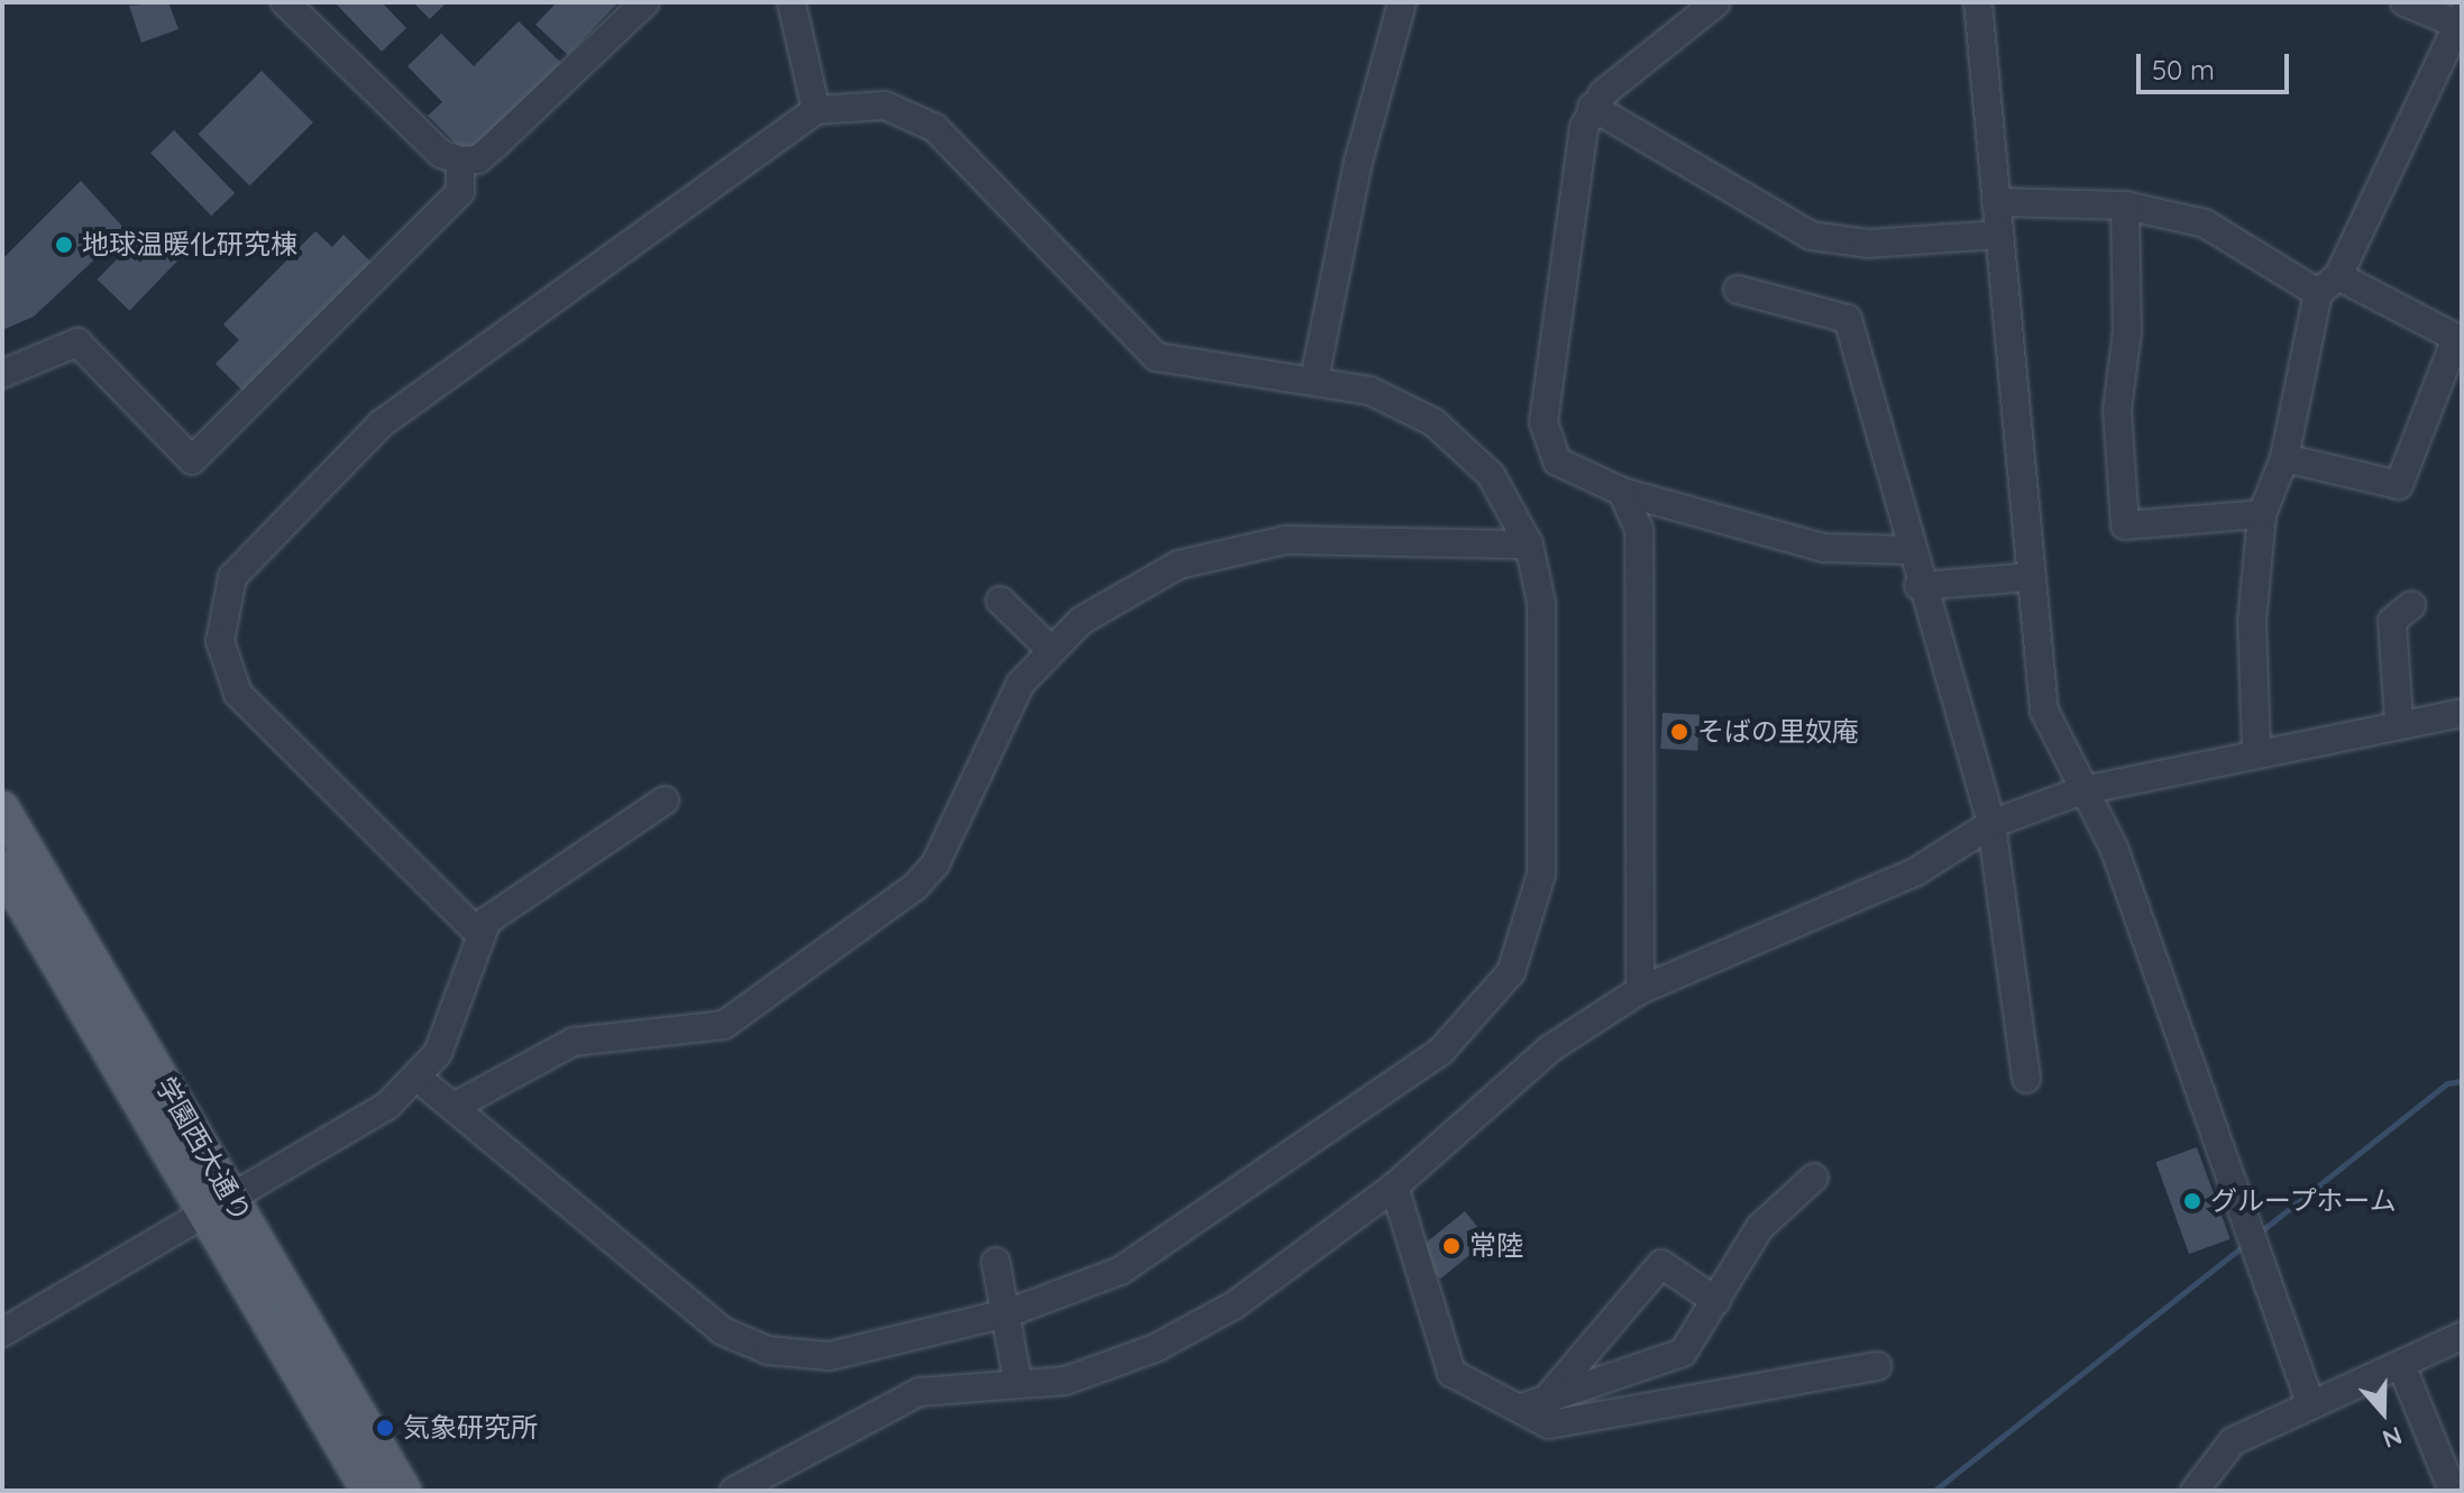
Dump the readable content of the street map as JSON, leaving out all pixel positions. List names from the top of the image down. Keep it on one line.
{"streets":{"main road":["学園西大通り"]},"places":["地球温暖化研究棟","そばの里奴庵","グループホーム","常陸","気象研究所"],"scale_bar":"50 m","north":"bottom"}
